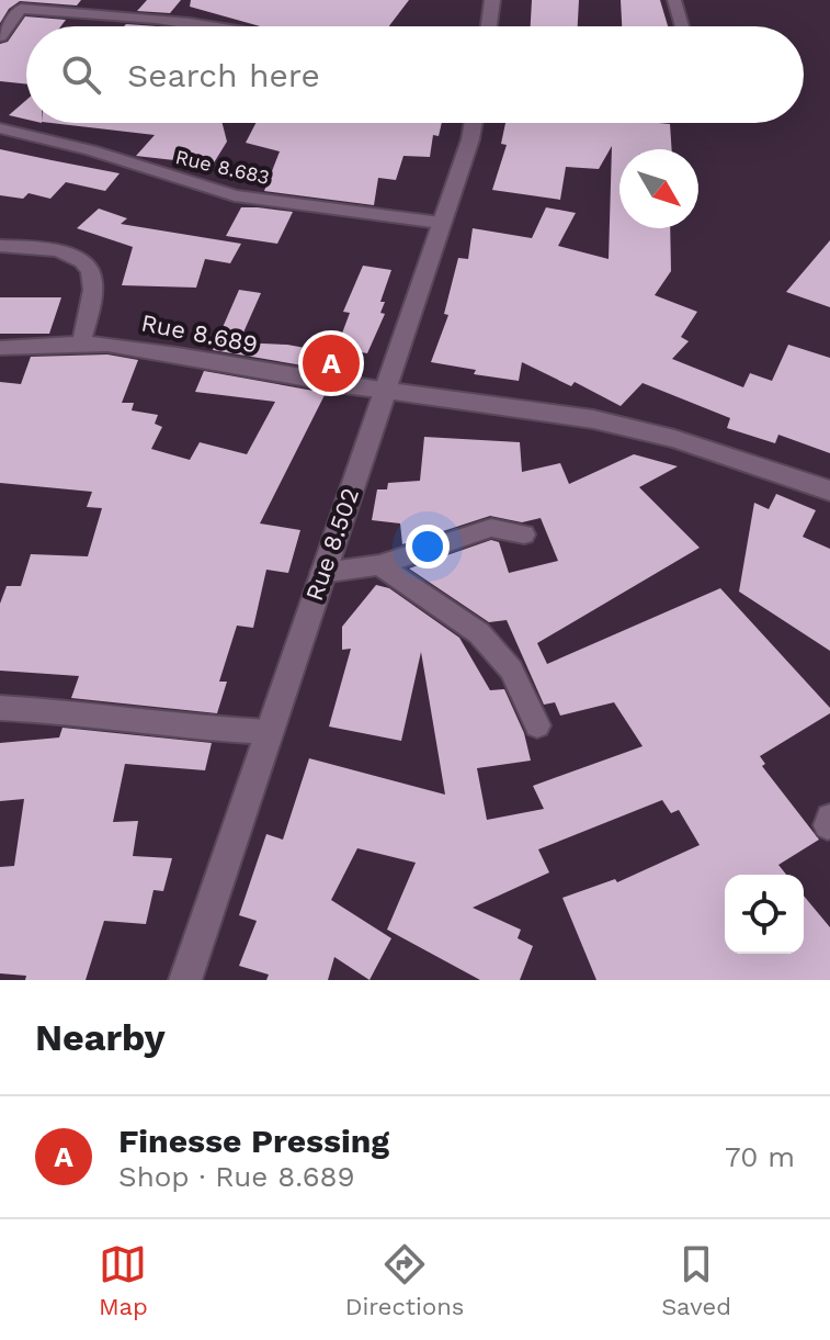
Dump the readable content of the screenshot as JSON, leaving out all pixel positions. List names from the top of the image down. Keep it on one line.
{"streets":{"main road":["Rue 8.502"],"street":["Rue 8.683","Rue 8.689"]},"crossings":[["Rue 8.683","Rue 8.502"],["Rue 8.689","Rue 8.502"]],"north":"bottom right","page":{"search":"Search here","pins":"A","heading":"Nearby","list":[{"mark":"A","name":"Finesse Pressing","note":"Shop · Rue 8.689","value":"70 m"}],"nav":["Map","Directions","Saved"]}}
